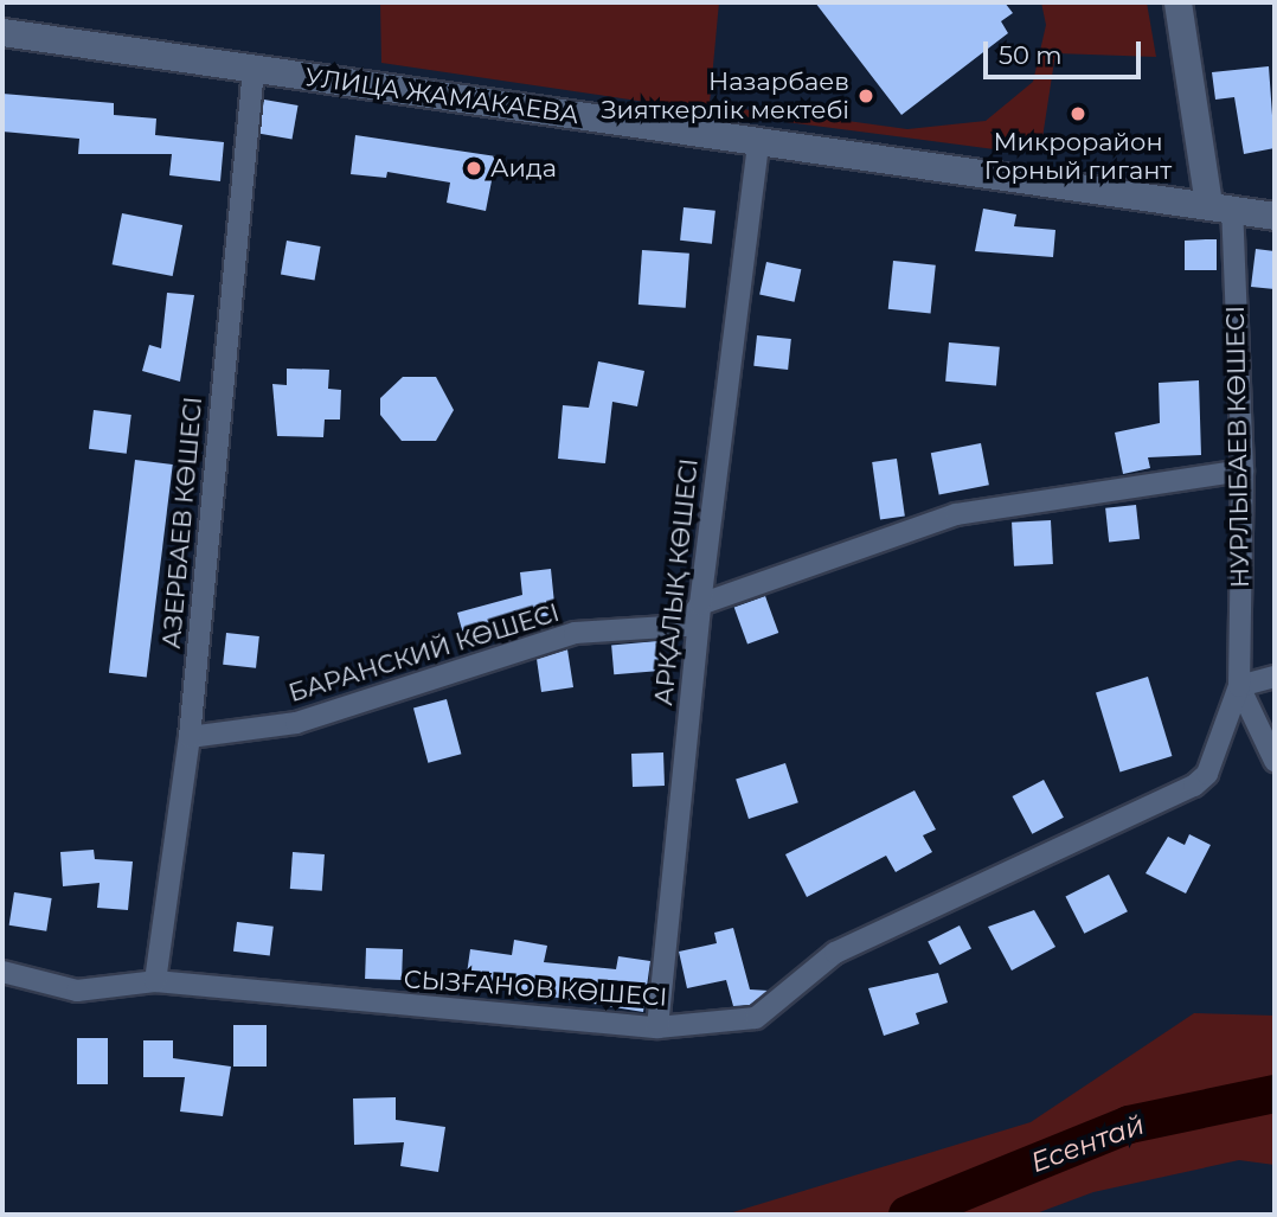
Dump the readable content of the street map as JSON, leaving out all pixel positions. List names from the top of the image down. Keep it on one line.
{"streets":{"street":["УЛИЦА ЖАМАКАЕВА","НУРЛЫБАЕВ КӨШЕСІ","АЗЕРБАЕВ КӨШЕСІ","АРҚАЛЫҚ КӨШЕСІ","БАРАНСКИЙ КӨШЕСІ","СЫЗҒАНОВ КӨШЕСІ"]},"crossings":[["УЛИЦА ЖАМАКАЕВА","НУРЛЫБАЕВ КӨШЕСІ"],["УЛИЦА ЖАМАКАЕВА","АЗЕРБАЕВ КӨШЕСІ"],["УЛИЦА ЖАМАКАЕВА","АРҚАЛЫҚ КӨШЕСІ"],["НУРЛЫБАЕВ КӨШЕСІ","БАРАНСКИЙ КӨШЕСІ"],["НУРЛЫБАЕВ КӨШЕСІ","СЫЗҒАНОВ КӨШЕСІ"],["АЗЕРБАЕВ КӨШЕСІ","БАРАНСКИЙ КӨШЕСІ"],["АЗЕРБАЕВ КӨШЕСІ","СЫЗҒАНОВ КӨШЕСІ"],["АРҚАЛЫҚ КӨШЕСІ","БАРАНСКИЙ КӨШЕСІ"],["АРҚАЛЫҚ КӨШЕСІ","СЫЗҒАНОВ КӨШЕСІ"]],"water":["Есентай"],"places":["Назарбаев Зияткерлік мектебі","Микрорайон Горный гигант","Аида"],"scale_bar":"50 m"}
